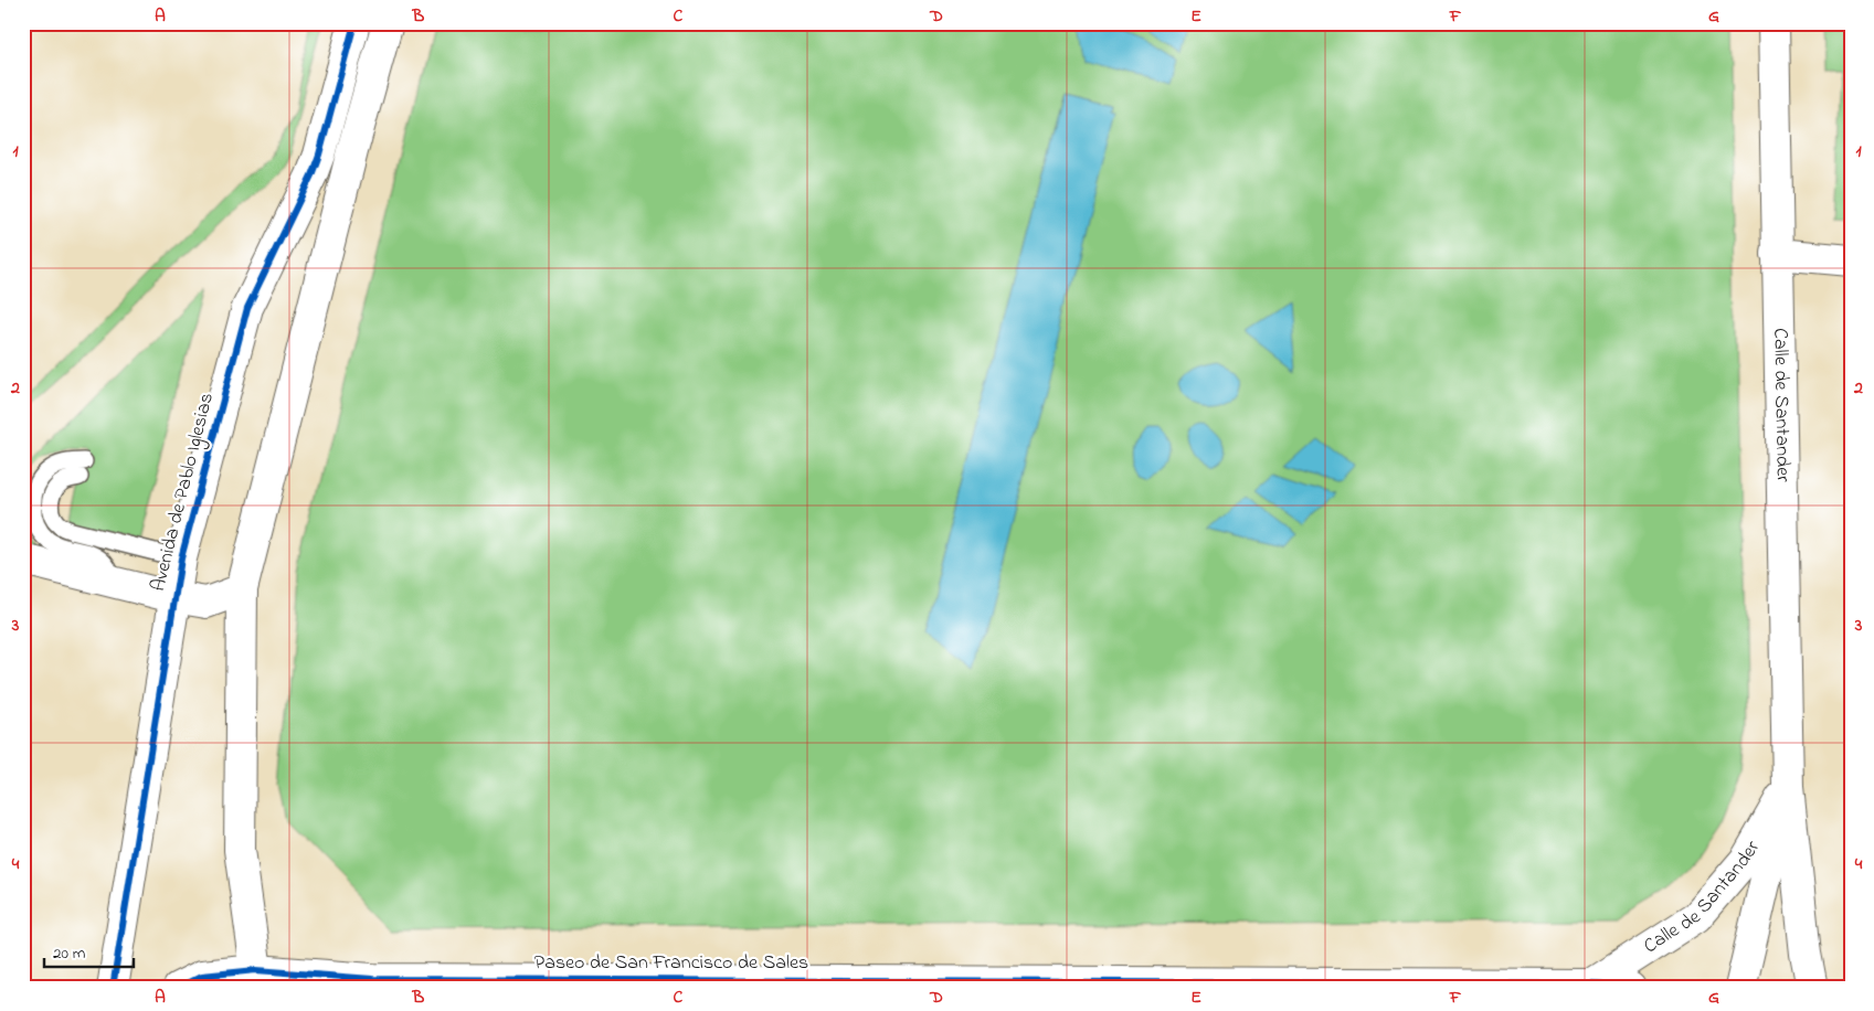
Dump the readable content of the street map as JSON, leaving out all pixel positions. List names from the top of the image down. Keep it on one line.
{"streets":{"street":["Calle de Santander","Avenida de Pablo Iglesias","Paseo de San Francisco de Sales"]},"crossings":[["Calle de Santander","Paseo de San Francisco de Sales"]],"scale_bar":"20 m","grid":{"columns":["A","B","C","D","E","F","G"],"rows":["1","2","3","4"]}}
